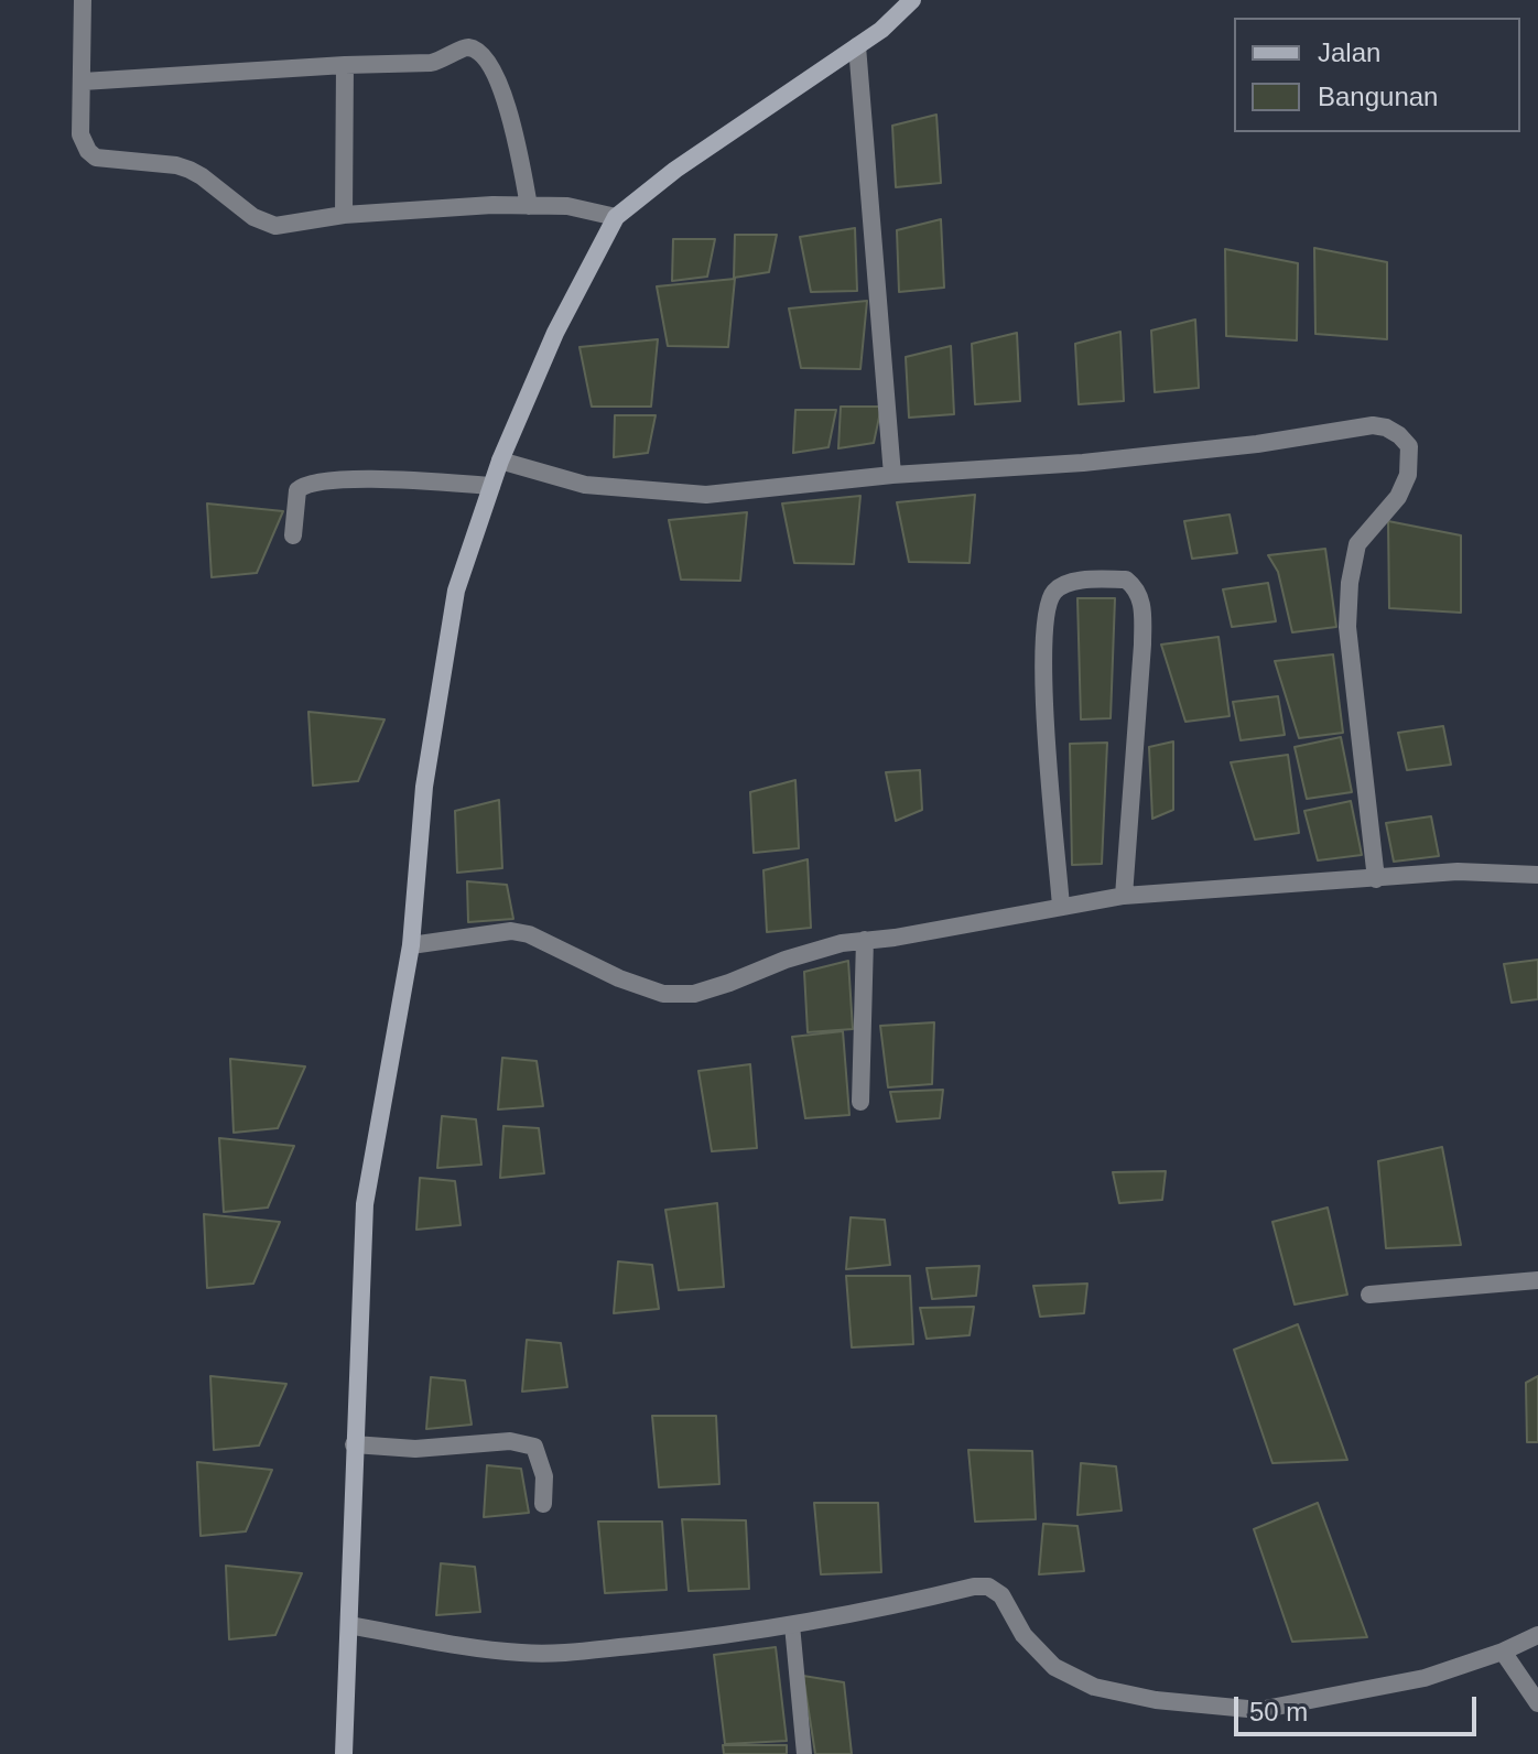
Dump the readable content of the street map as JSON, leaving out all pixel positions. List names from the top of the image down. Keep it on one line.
{"legend":["Jalan","Bangunan"],"scale_bar":"50 m"}
